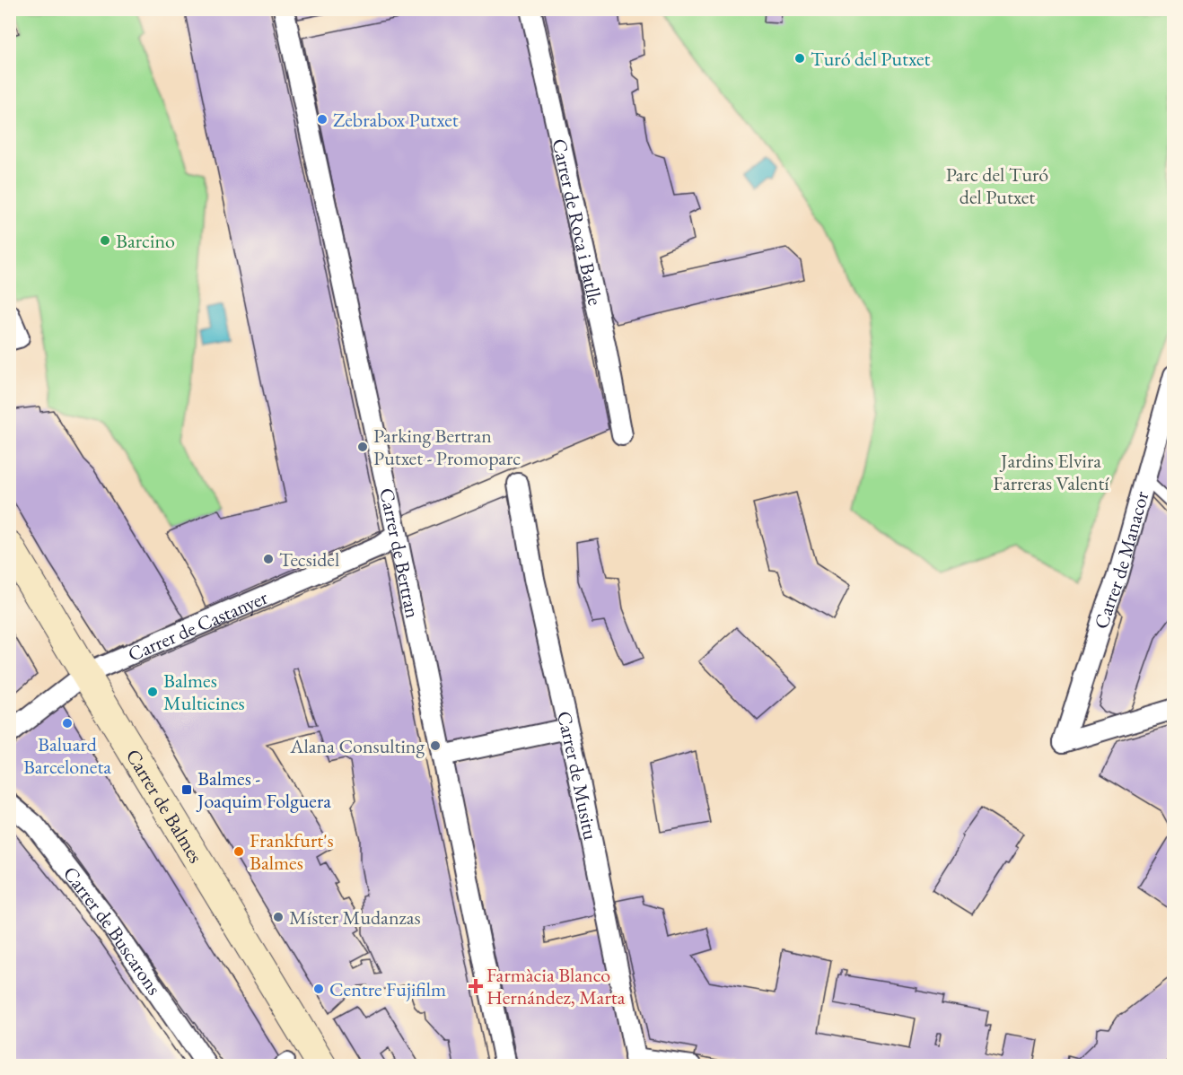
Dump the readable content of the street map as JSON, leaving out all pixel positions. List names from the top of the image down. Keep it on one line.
{"streets":{"main road":["Carrer de Balmes"],"street":["Carrer de Roca i Batlle","Carrer de Bertran","Carrer de Manacor","Carrer de Castanyer","Carrer de Musitu","Carrer de Buscarons"]},"crossings":[["Carrer de Bertran","Carrer de Castanyer"],["Carrer de Castanyer","Carrer de Balmes"]],"parks":["Parc del Turó del Putxet","Jardins Elvira Farreras Valentí"],"places":{"other":["Turó del Putxet","Zebrabox Putxet","Barcino","Parking Bertran Putxet - Promoparc","Tecsidel","Balmes Multicines","Baluard Barceloneta","Alana Consulting","Frankfurt's Balmes","Míster Mudanzas","Centre Fujifilm"],"transit":["Balmes - Joaquim Folguera"],"health":["Farmàcia Blanco Hernández, Marta"]}}
